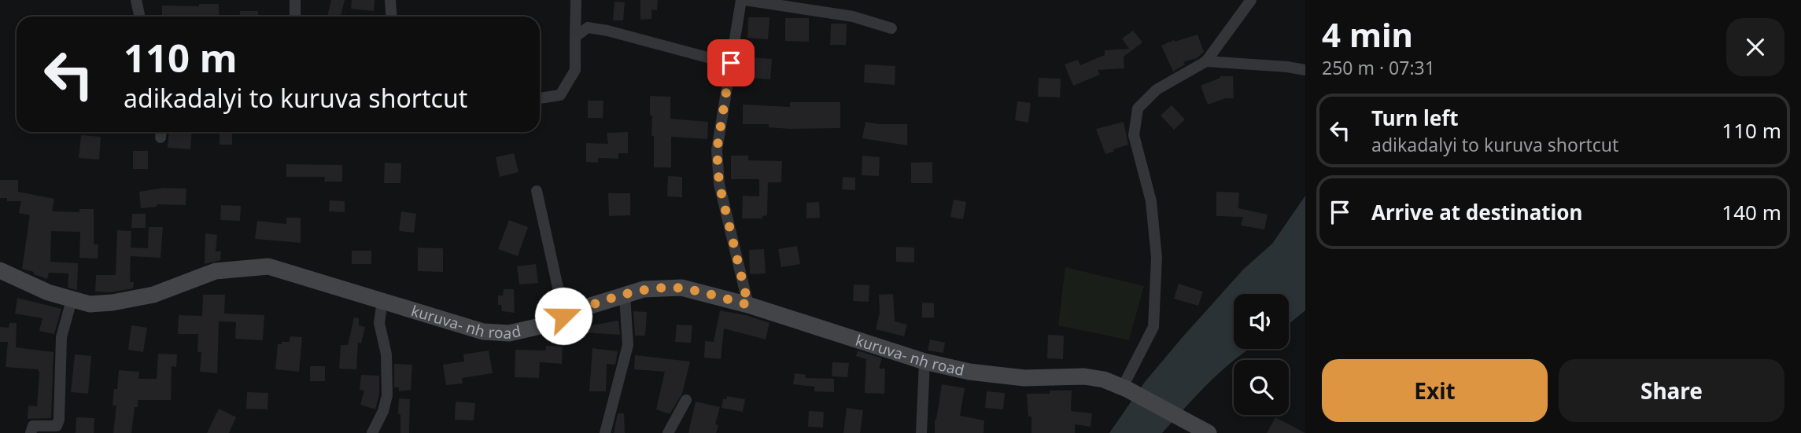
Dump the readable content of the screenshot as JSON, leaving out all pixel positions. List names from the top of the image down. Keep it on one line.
{"streets":{"main road":["kuruva- nh road"]},"page":{"heading":["4 min","250 m · 07:31"],"turn":["110 m","adikadalyi to kuruva shortcut"],"list":[{"name":"Turn left","note":"adikadalyi to kuruva shortcut","value":"110 m"},{"name":"Arrive at destination","value":"140 m"}],"buttons":["Exit","Share"]}}
